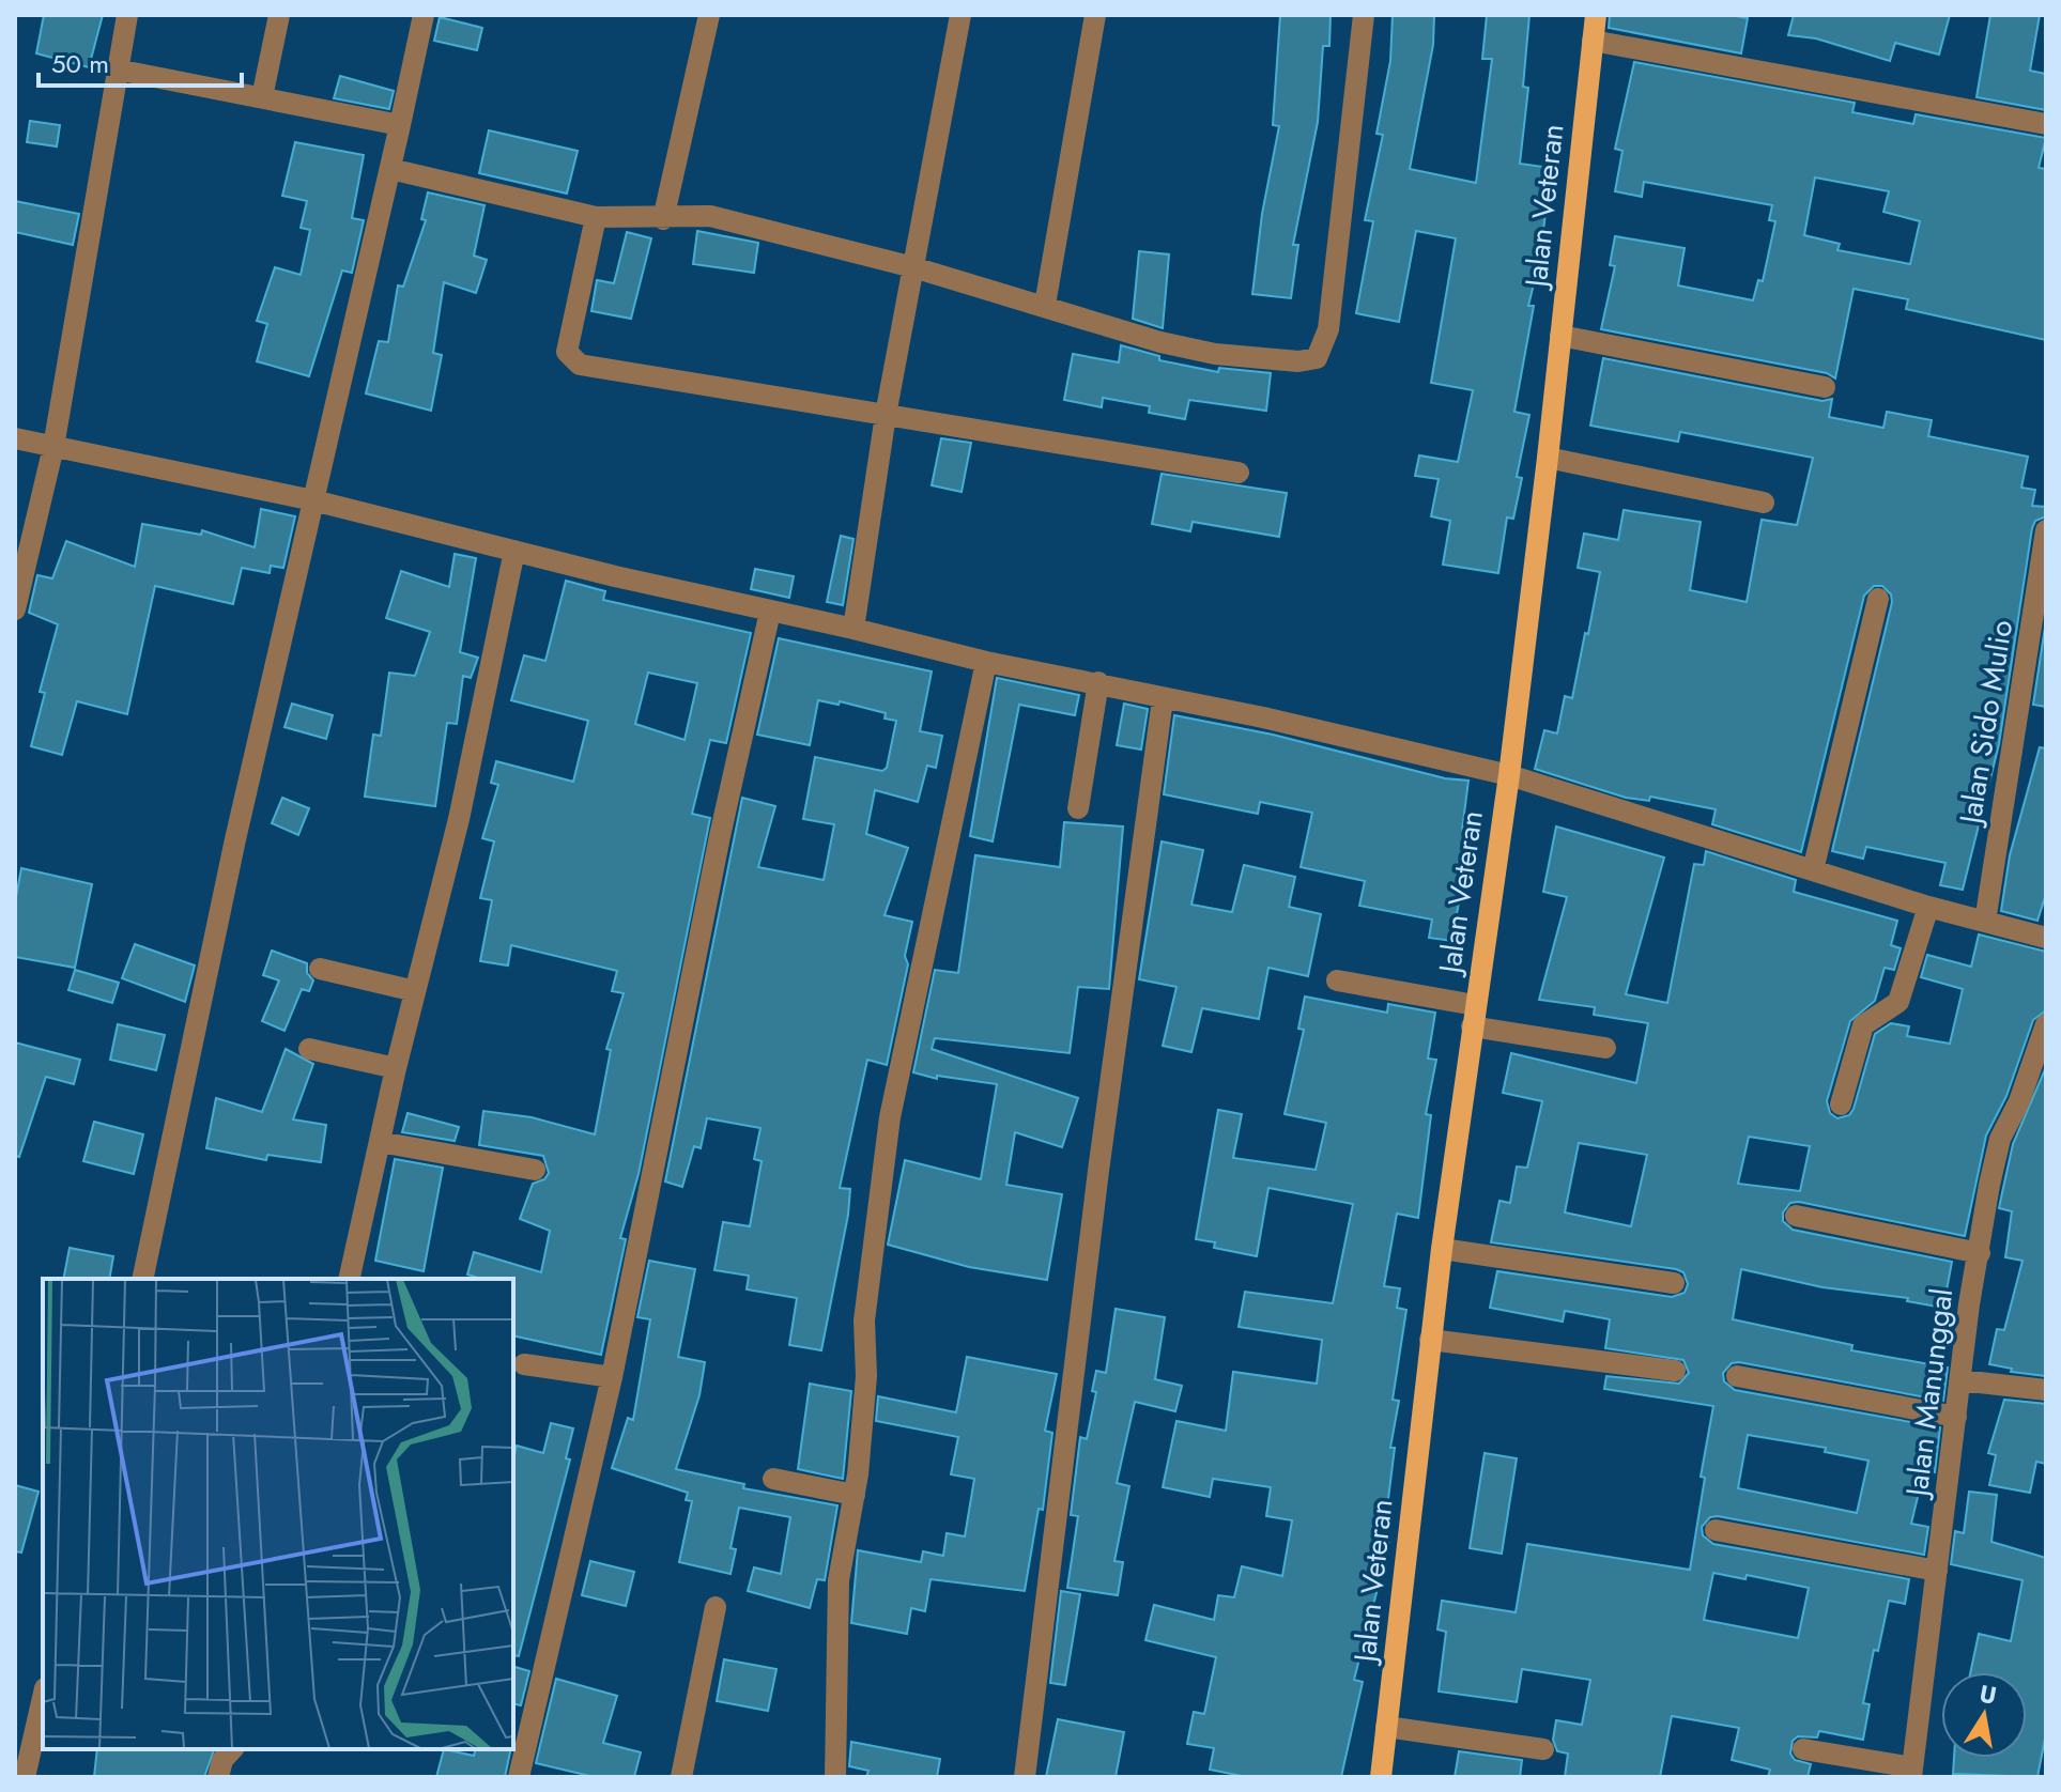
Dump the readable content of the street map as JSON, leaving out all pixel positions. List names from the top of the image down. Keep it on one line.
{"streets":{"main road":["Jalan Veteran"],"street":["Jalan Sido Mulio","Jalan Manunggal"]},"scale_bar":"50 m","north":"top"}
